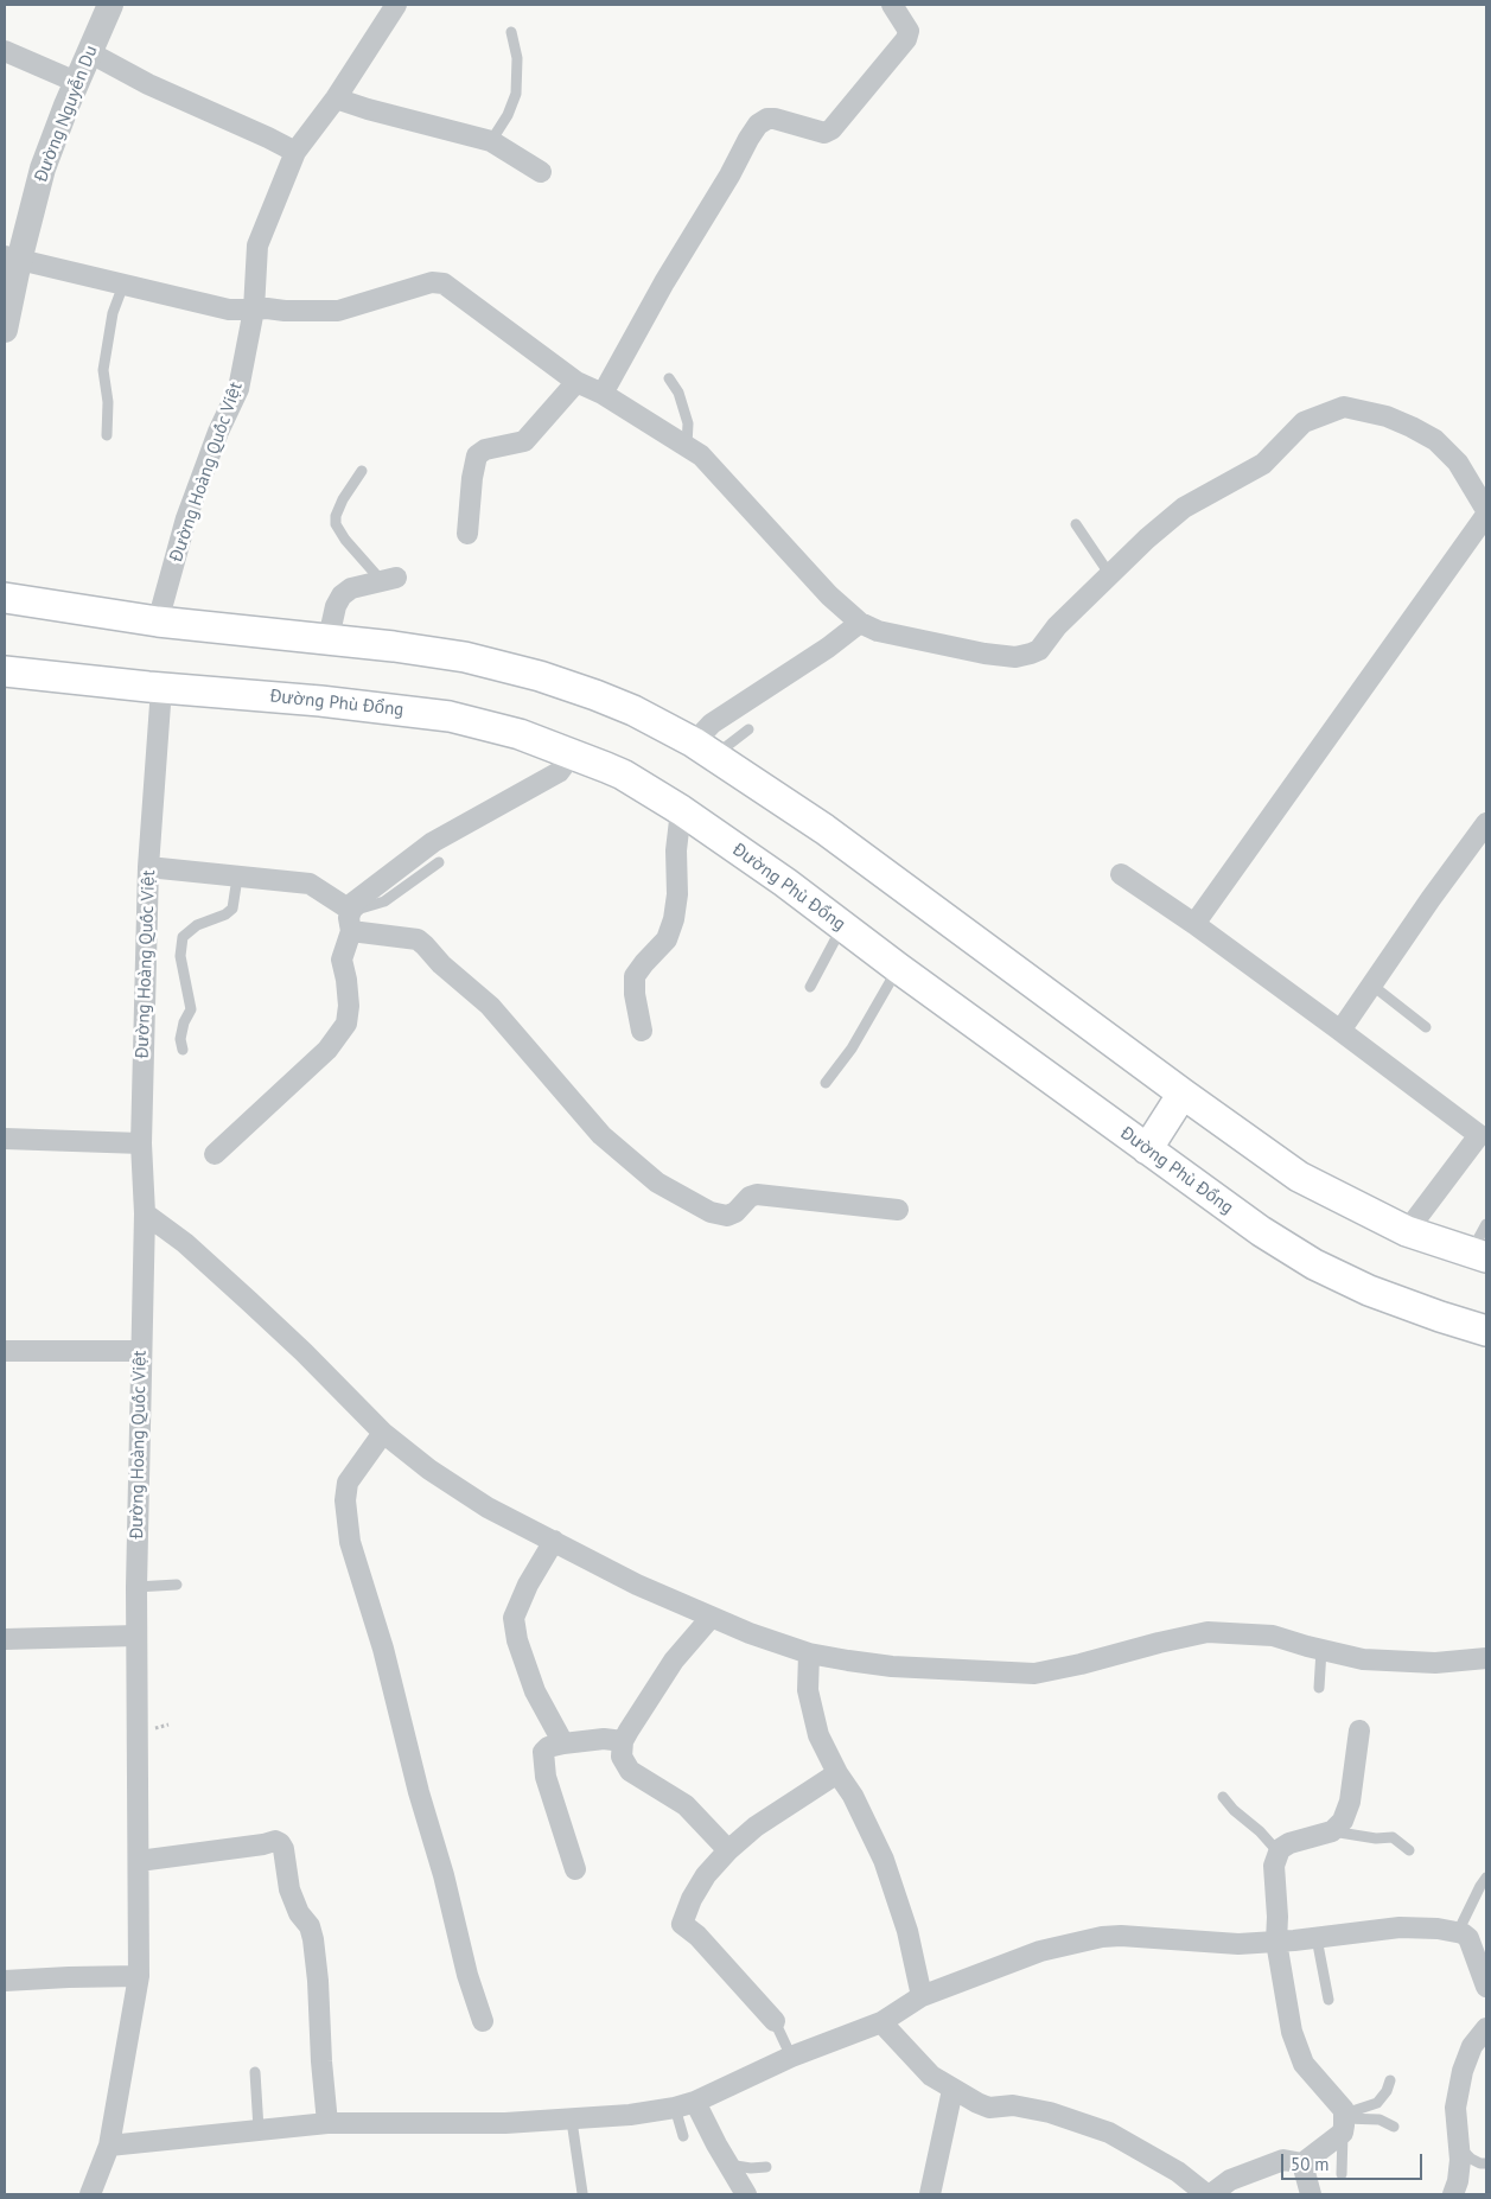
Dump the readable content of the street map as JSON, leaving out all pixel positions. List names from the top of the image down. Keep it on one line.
{"streets":{"main road":["Đường Phù Đổng"],"street":["Đường Nguyễn Du","Đường Hoàng Quốc Việt"]},"crossings":[["Đường Hoàng Quốc Việt","Đường Phù Đổng"]],"scale_bar":"50 m"}
